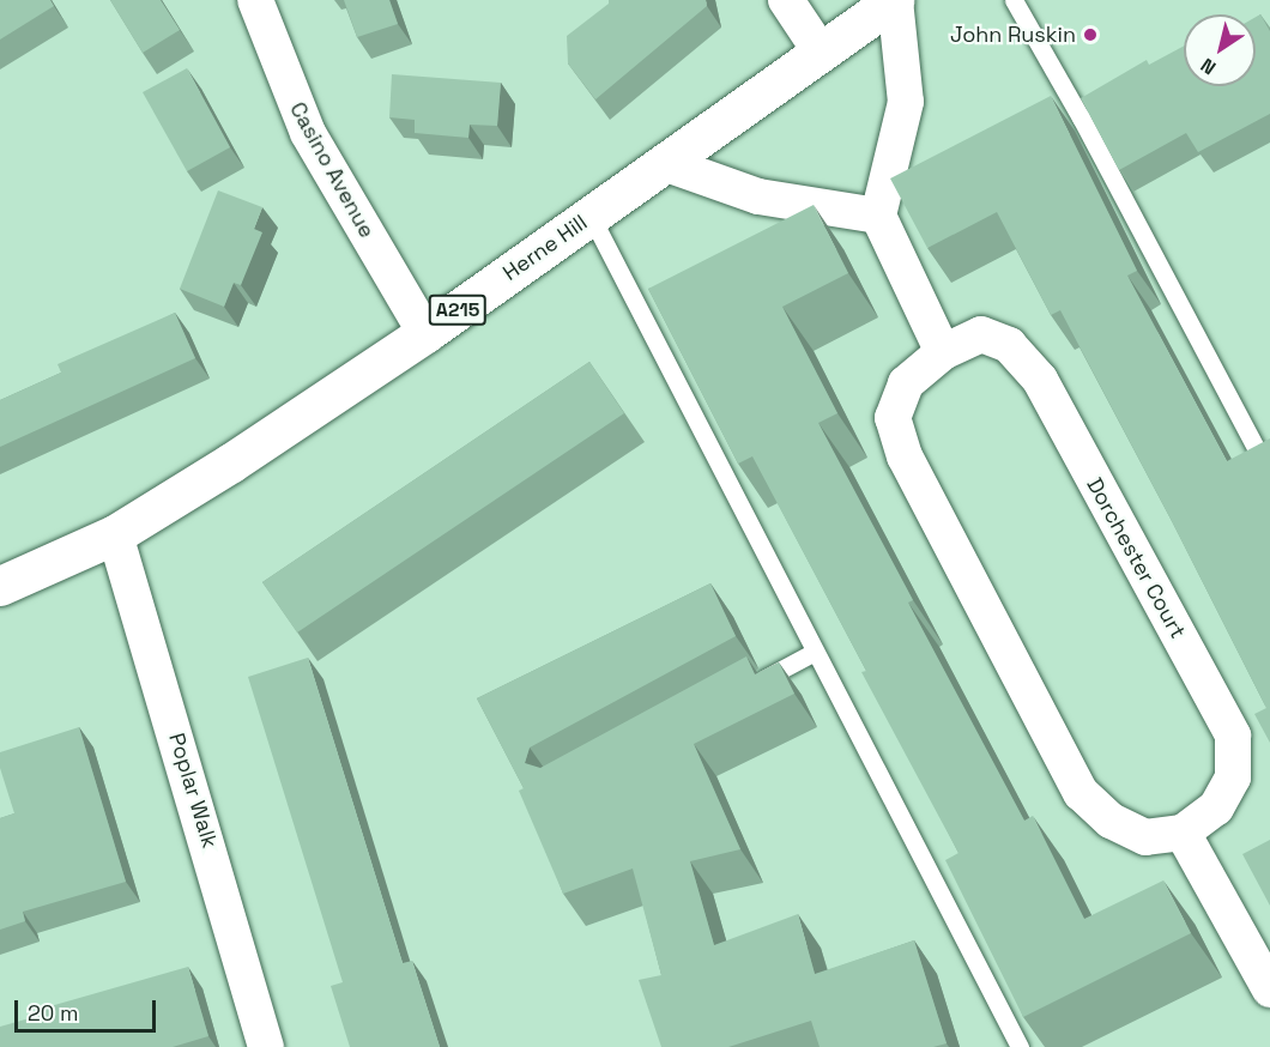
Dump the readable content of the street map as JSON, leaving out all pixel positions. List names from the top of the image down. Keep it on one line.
{"streets":{"main road":["Herne Hill","A215"],"street":["Casino Avenue","Dorchester Court","Poplar Walk"]},"crossings":[["Casino Avenue","Herne Hill"],["Herne Hill","Poplar Walk"]],"places":["John Ruskin"],"scale_bar":"20 m","north":"bottom left"}
